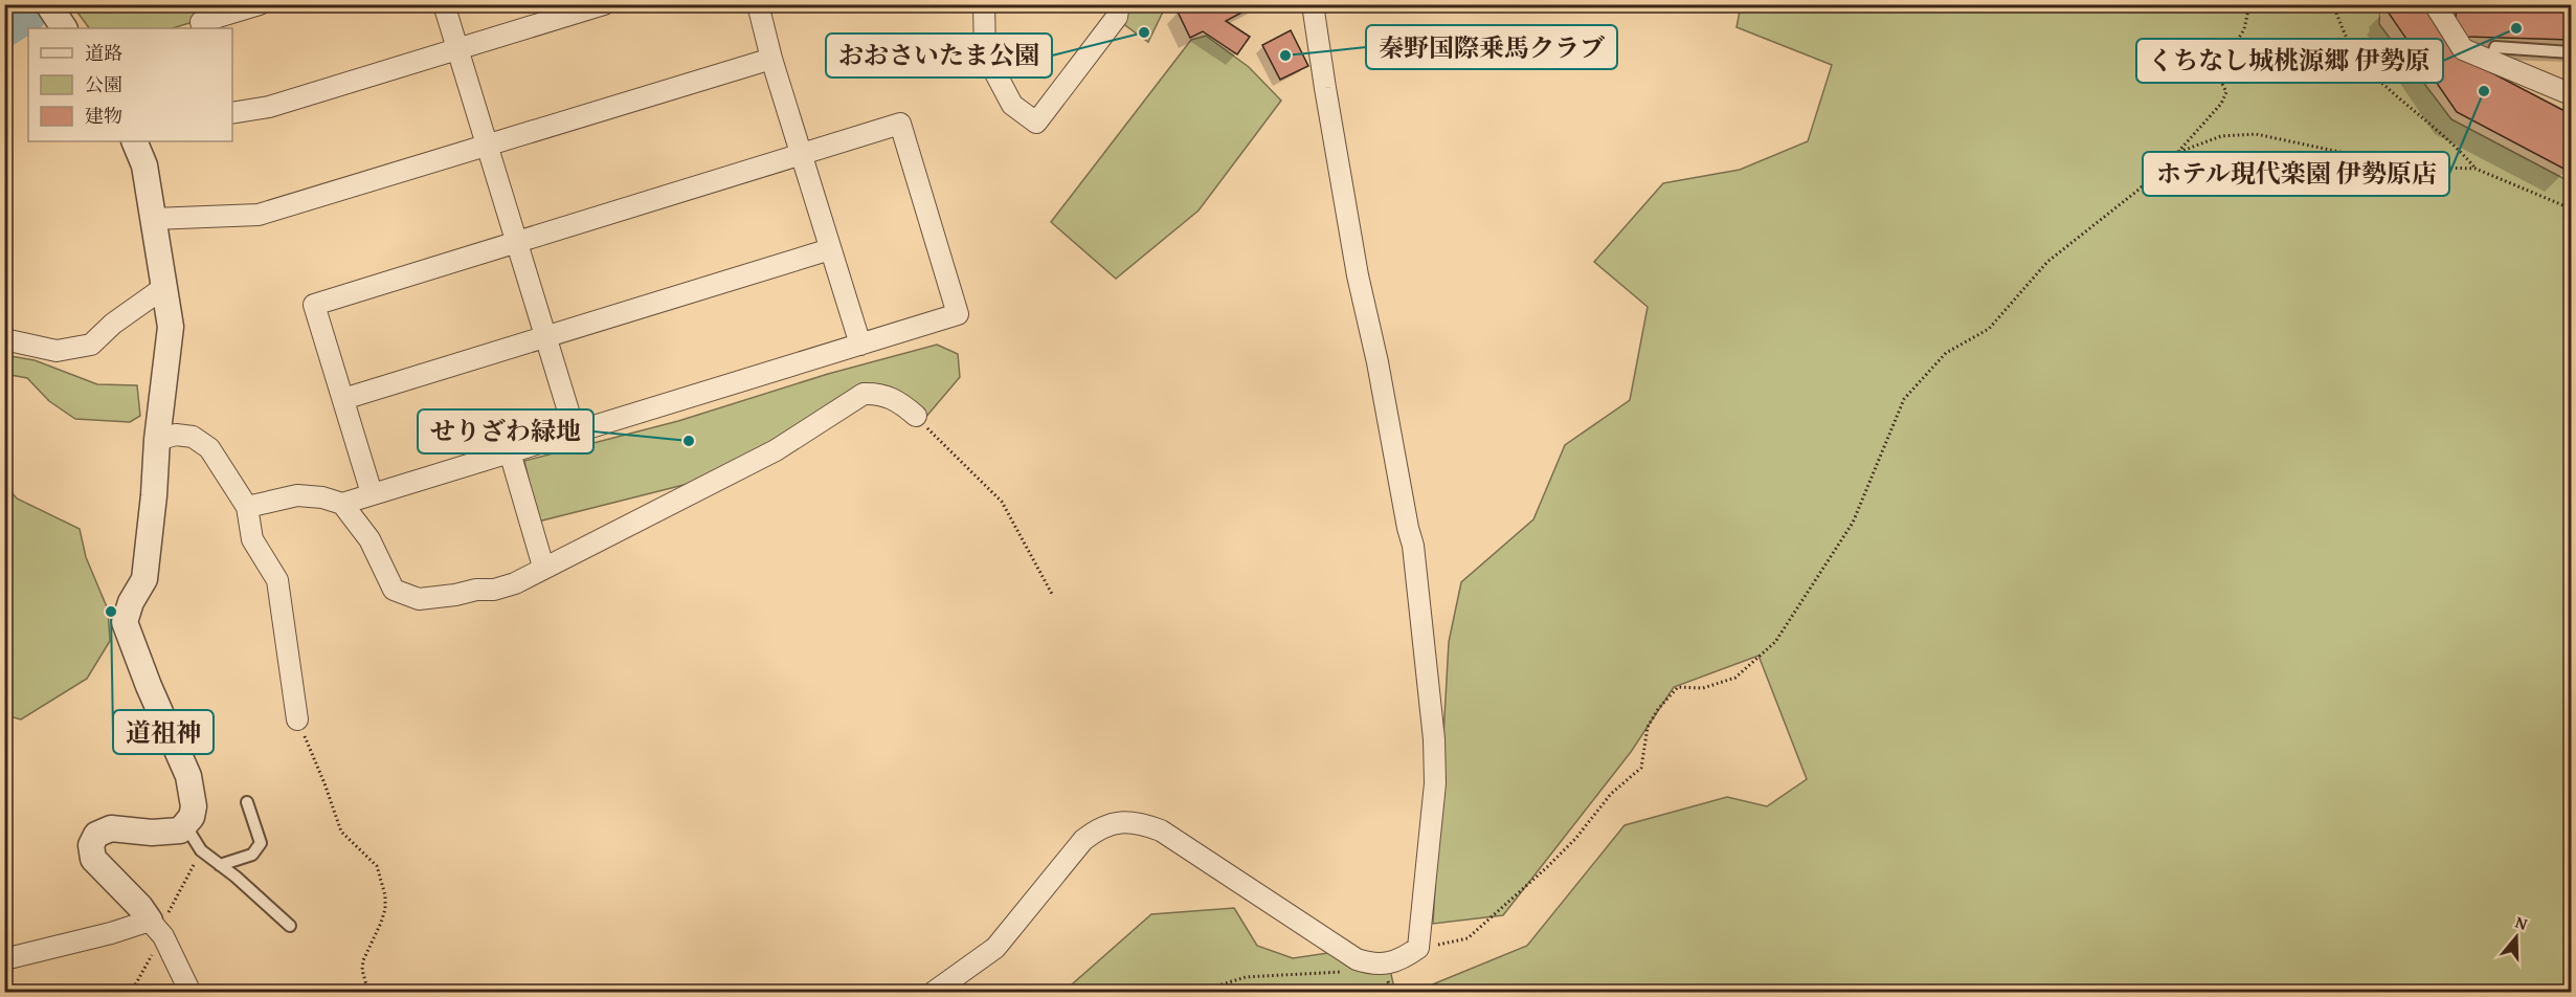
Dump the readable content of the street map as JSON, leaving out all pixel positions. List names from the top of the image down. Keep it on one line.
{"places":["くちなし城桃源郷 伊勢原","おおさいたま公園","秦野国際乗馬クラブ","ホテル現代楽園 伊勢原店","せりざわ緑地","道祖神"],"legend":["道路","公園","建物"],"north":"top"}
